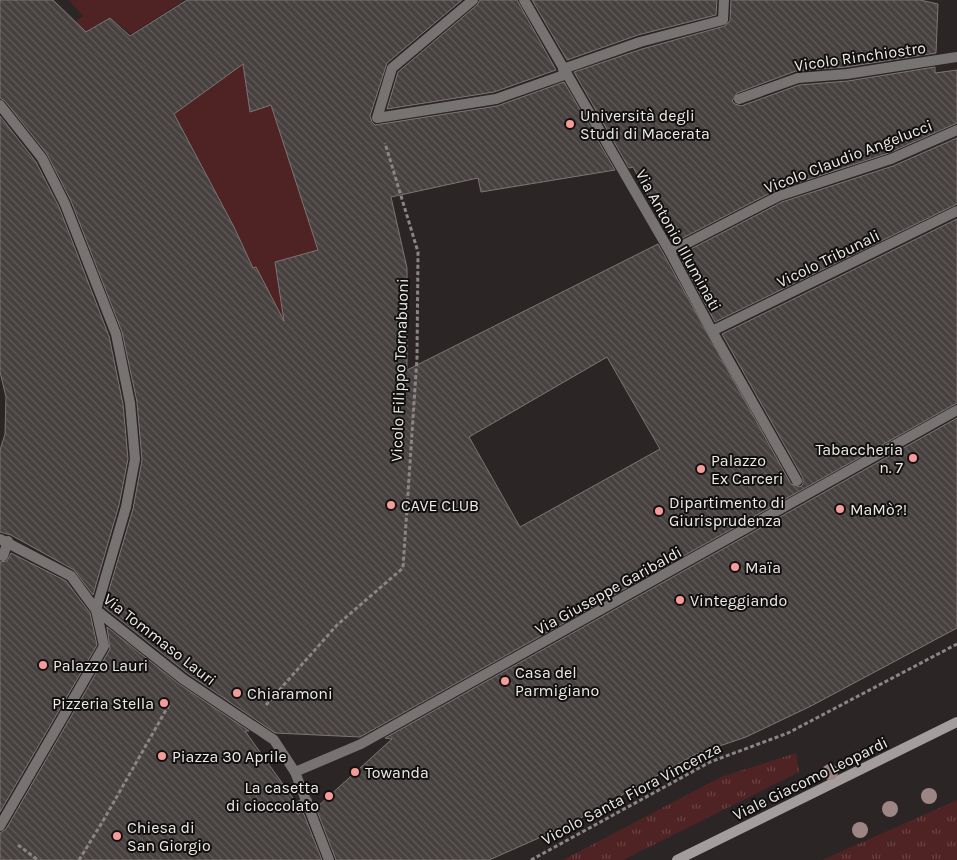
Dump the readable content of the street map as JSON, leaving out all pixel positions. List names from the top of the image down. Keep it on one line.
{"streets":{"main road":["Viale Giacomo Leopardi"],"street":["Vicolo Rinchiostro","Vicolo Claudio Angelucci","Via Antonio Illuminati","Vicolo Tribunali","Via Giuseppe Garibaldi","Via Tommaso Lauri"],"path":["Vicolo Filippo Tornabuoni","Vicolo Santa Fiora Vincenza"]},"crossings":[["Vicolo Claudio Angelucci","Via Antonio Illuminati"],["Via Antonio Illuminati","Vicolo Tribunali"],["Via Antonio Illuminati","Via Giuseppe Garibaldi"],["Vicolo Filippo Tornabuoni","Via Tommaso Lauri"],["Via Giuseppe Garibaldi","Via Tommaso Lauri"]],"places":["Università degli Studi di Macerata","Tabaccheria n. 7","Palazzo Ex Carceri","CAVE CLUB","MaMò?!","Dipartimento di Giurisprudenza","Maïa","Vinteggiando","Palazzo Lauri","Casa del Parmigiano","Chiaramoni","Pizzeria Stella","Piazza 30 Aprile","Towanda","La casetta di cioccolato","Chiesa di San Giorgio"]}
